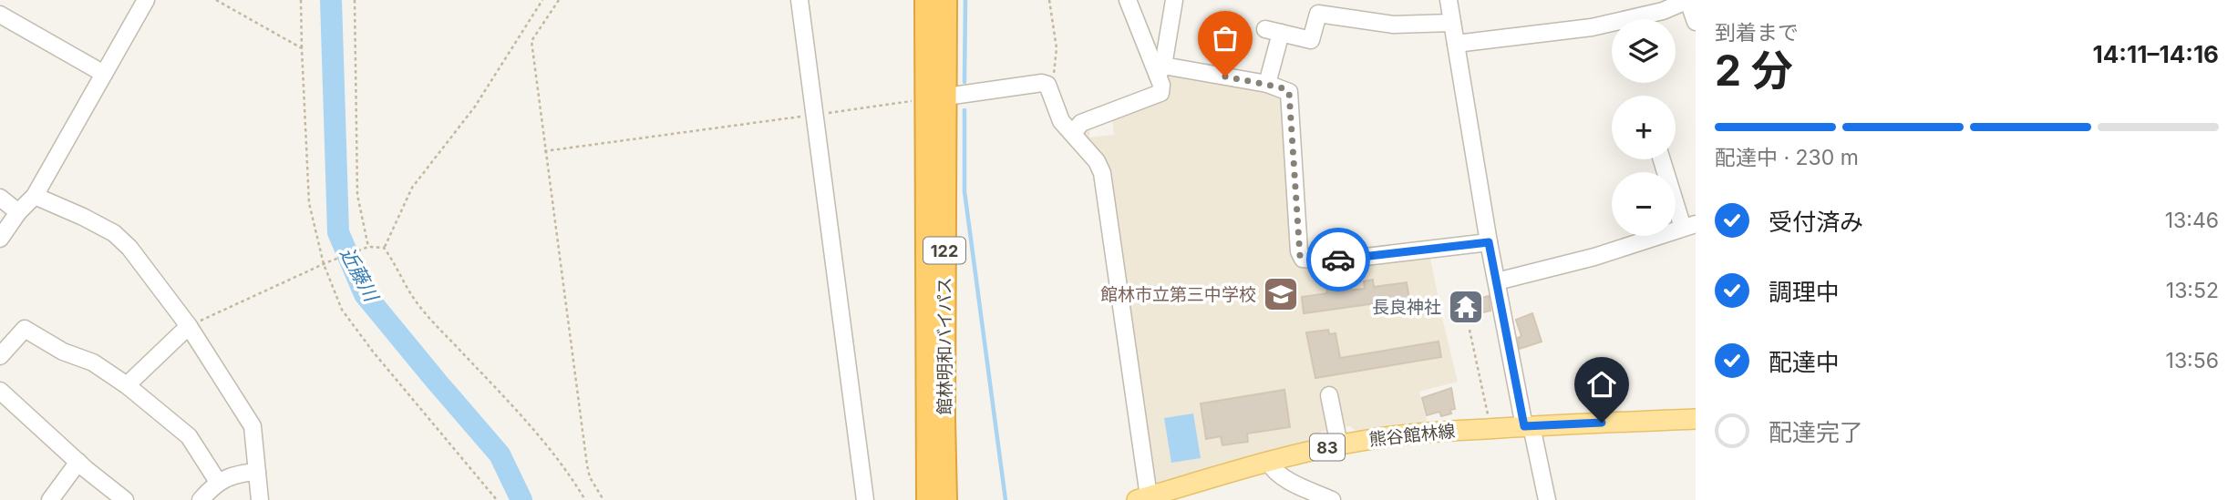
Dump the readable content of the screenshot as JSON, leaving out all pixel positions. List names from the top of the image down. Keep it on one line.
{"streets":{"highway":["122","館林明和バイパス"],"main road":["熊谷館林線","83"]},"water":["近藤川"],"places":{"school or university":["館林市立第三中学校"],"temple":["長良神社"]},"page":{"heading":["2 分","到着まで","14:11–14:16"],"map_buttons":["+","−"],"bar":"配達中 · 230 m","list":[["受付済み","13:46"],["調理中","13:52"],["配達中","13:56"],"配達完了"]}}
